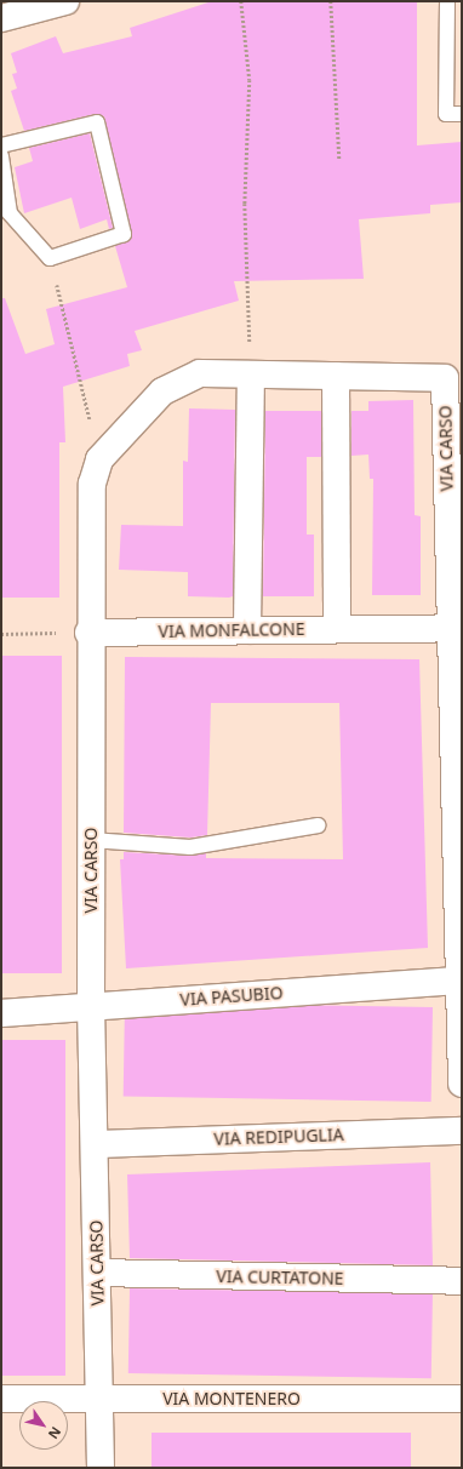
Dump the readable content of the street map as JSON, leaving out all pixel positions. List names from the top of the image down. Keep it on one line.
{"streets":{"street":["VIA CARSO","VIA MONFALCONE","VIA PASUBIO","VIA REDIPUGLIA","VIA CURTATONE","VIA MONTENERO"]},"crossings":[["VIA CARSO","VIA MONFALCONE"],["VIA CARSO","VIA PASUBIO"],["VIA CARSO","VIA REDIPUGLIA"],["VIA CARSO","VIA CURTATONE"],["VIA CARSO","VIA MONTENERO"]],"north":"bottom right"}
